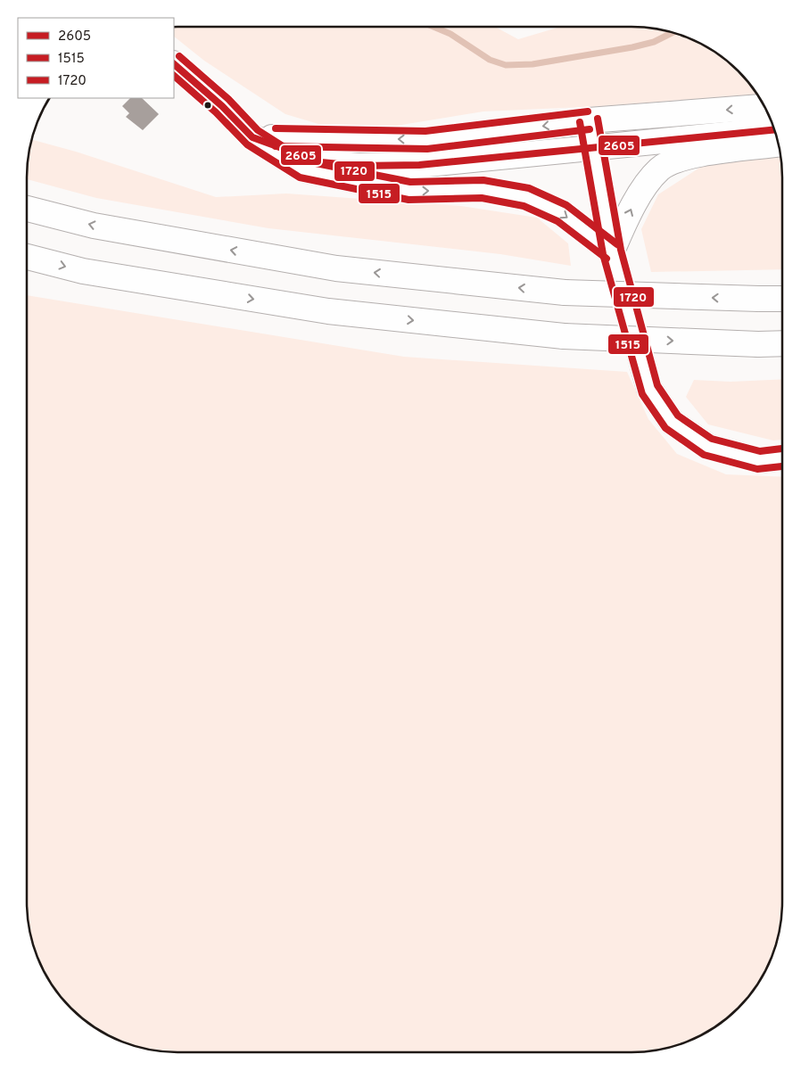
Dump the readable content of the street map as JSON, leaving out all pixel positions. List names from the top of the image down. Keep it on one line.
{"lines":["transit line 1720","transit line 2605","transit line 1515"],"legend":["2605","1515","1720"]}
